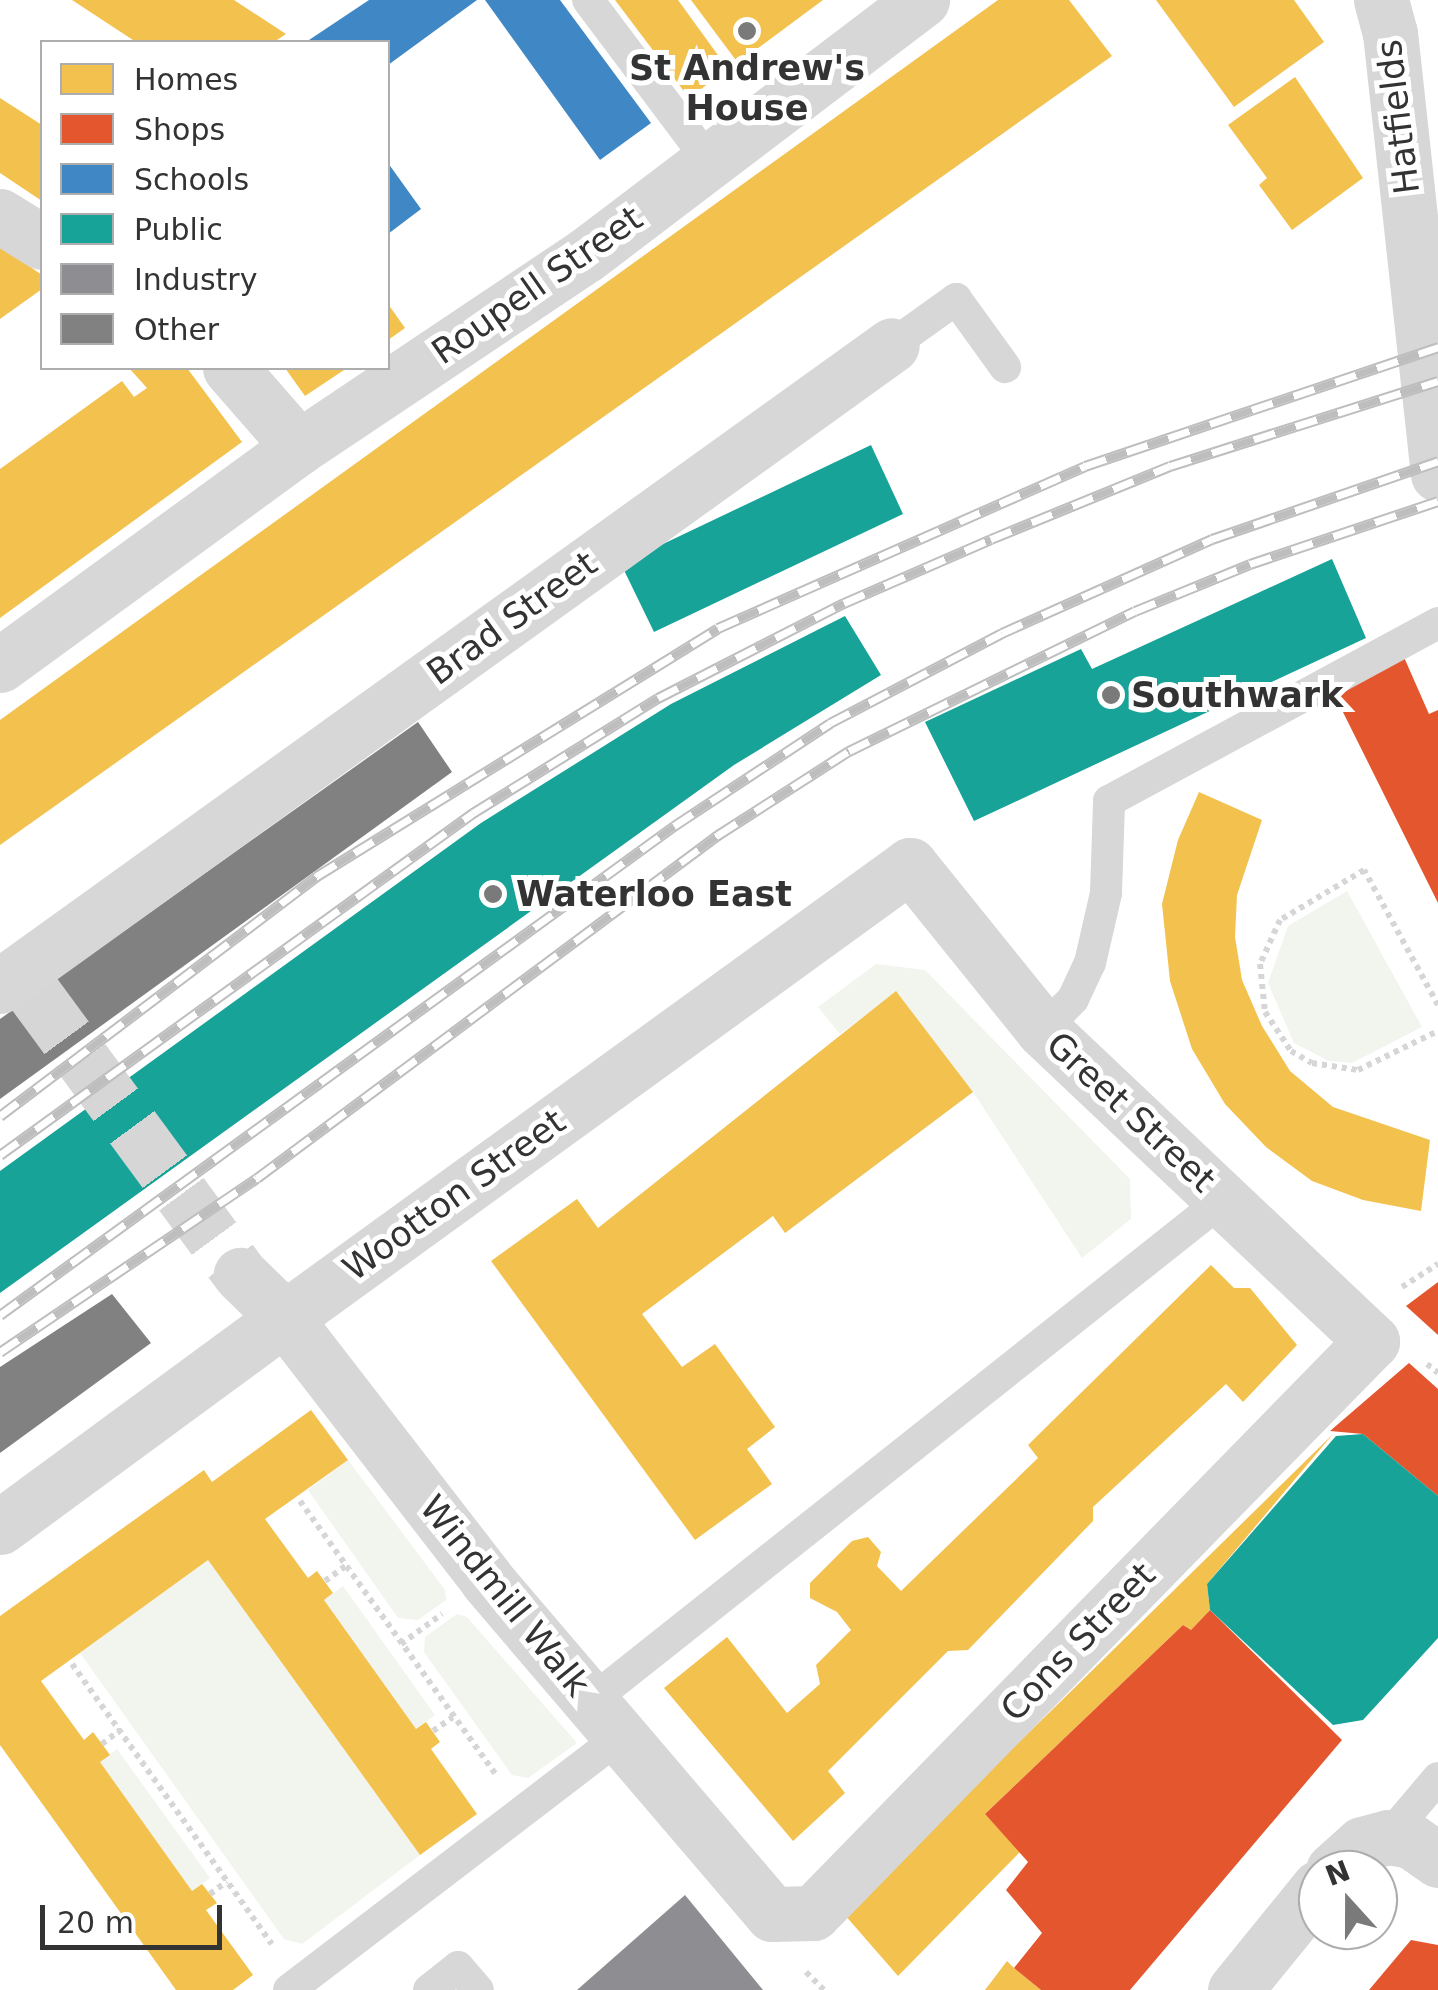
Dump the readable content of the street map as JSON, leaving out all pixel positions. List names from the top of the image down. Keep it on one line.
{"streets":{"street":["Hatfields","Roupell Street","Brad Street","Greet Street","Wootton Street","Windmill Walk","Cons Street"]},"crossings":[["Greet Street","Wootton Street"],["Greet Street","Cons Street"],["Wootton Street","Windmill Walk"],["Windmill Walk","Cons Street"]],"places":["St Andrew's House","Southwark","Waterloo East"],"legend":["Homes","Shops","Schools","Public","Industry","Other"],"scale_bar":"20 m","north":"top"}
